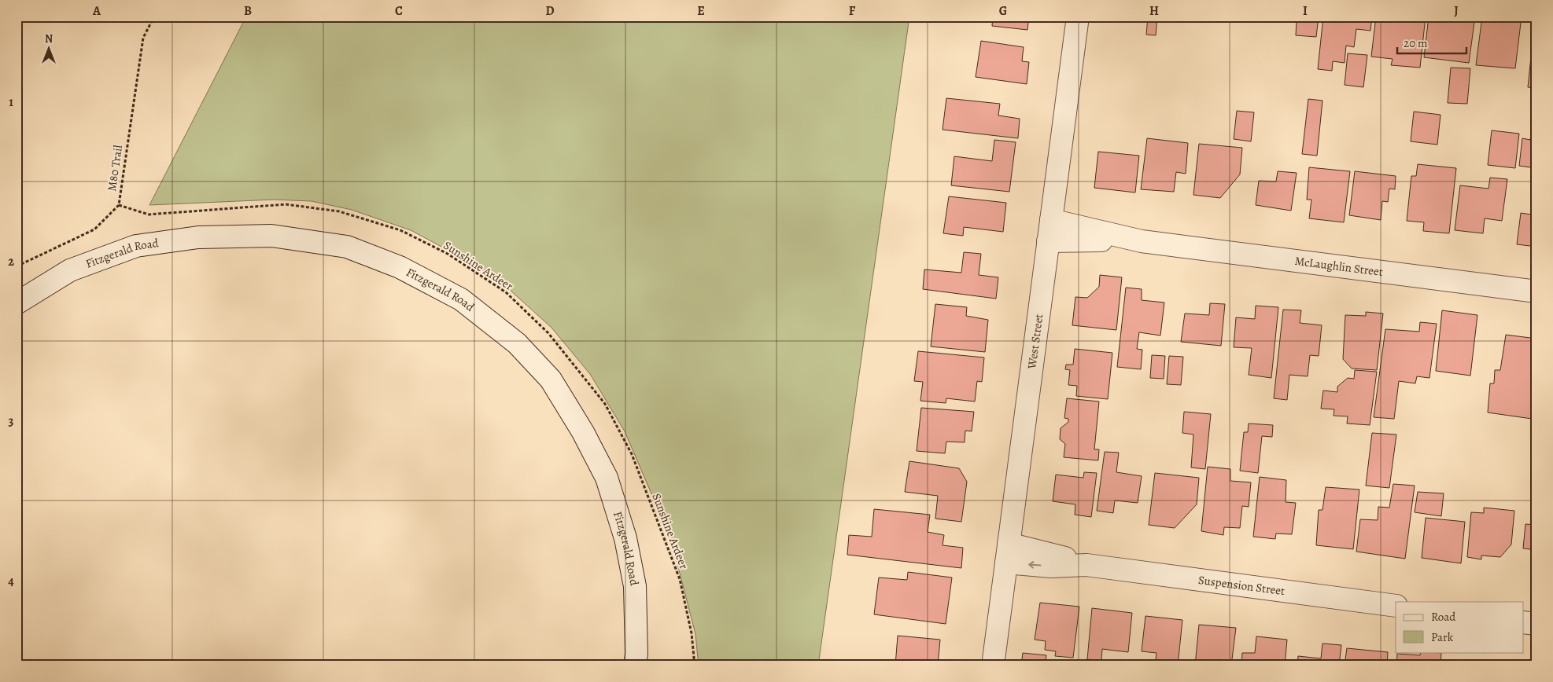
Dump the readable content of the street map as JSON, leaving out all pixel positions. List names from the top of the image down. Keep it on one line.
{"streets":{"street":["Fitzgerald Road","McLaughlin Street","West Street","Suspension Street"],"path":["M80 Trail","Sunshine Ardeer"]},"crossings":[["M80 Trail","Sunshine Ardeer"],["McLaughlin Street","West Street"],["West Street","Suspension Street"]],"legend":["Road","Park"],"scale_bar":"20 m","north":"top","grid":{"columns":["A","B","C","D","E","F","G","H","I","J"],"rows":["1","2","3","4"]}}
